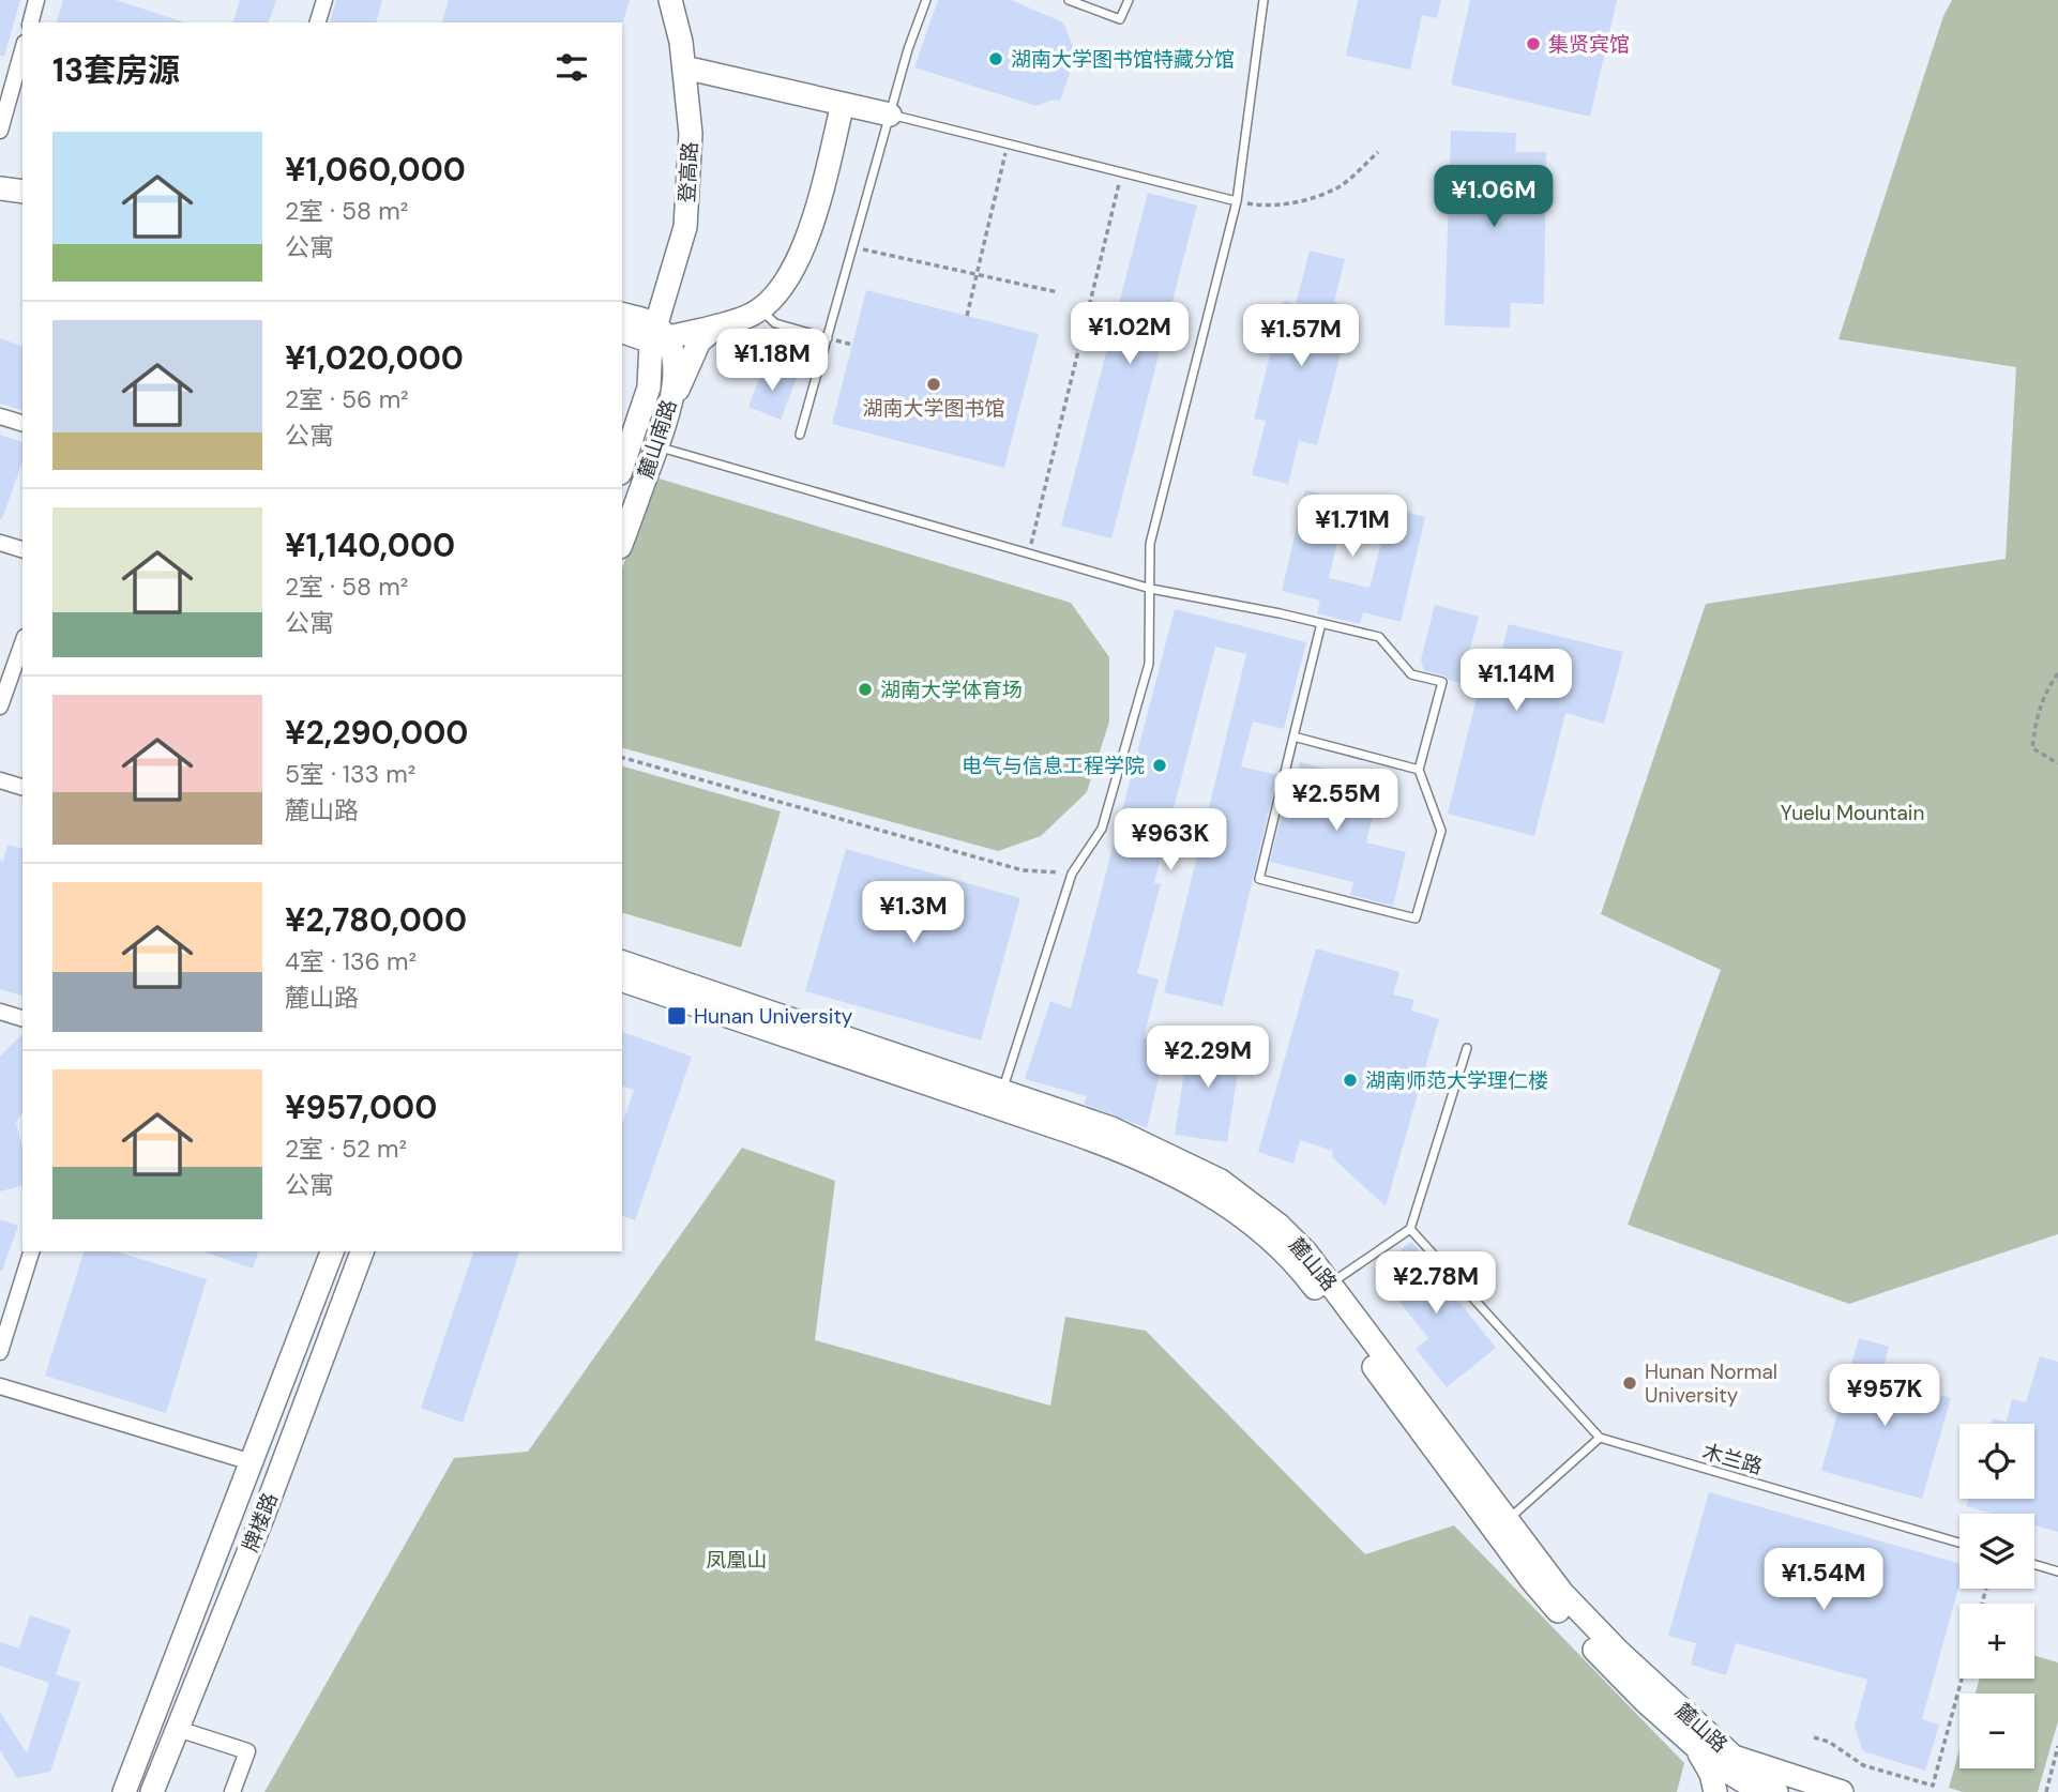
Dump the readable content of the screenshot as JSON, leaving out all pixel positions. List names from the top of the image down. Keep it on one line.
{"streets":{"main road":["登高路","麓山南路","麓山路","牌楼路"],"lane":["木兰路"]},"crossings":[["登高路","麓山南路"]],"parks":["Yuelu Mountain","凤凰山"],"places":{"other":["集贤宾馆","湖南大学图书馆特藏分馆","湖南大学图书馆","湖南大学体育场","电气与信息工程学院","湖南师范大学理仁楼","Hunan Normal University"],"transit":["Hunan University"]},"page":{"heading":"13套房源","list":[{"name":"¥1,060,000","note":"2室 · 58 m² · 公寓"},{"name":"¥1,020,000","note":"2室 · 56 m² · 公寓"},{"name":"¥1,140,000","note":"2室 · 58 m² · 公寓"},{"name":"¥2,290,000","note":"5室 · 133 m² · 麓山路"},{"name":"¥2,780,000","note":"4室 · 136 m² · 麓山路"},{"name":"¥957,000","note":"2室 · 52 m² · 公寓"}],"price":["¥1.06M","¥1.02M","¥1.57M","¥1.18M","¥1.71M","¥1.14M","¥2.55M","¥963K","¥1.3M","¥2.29M","¥2.78M","¥957K","¥1.54M"],"map_buttons":["+","−"]}}
